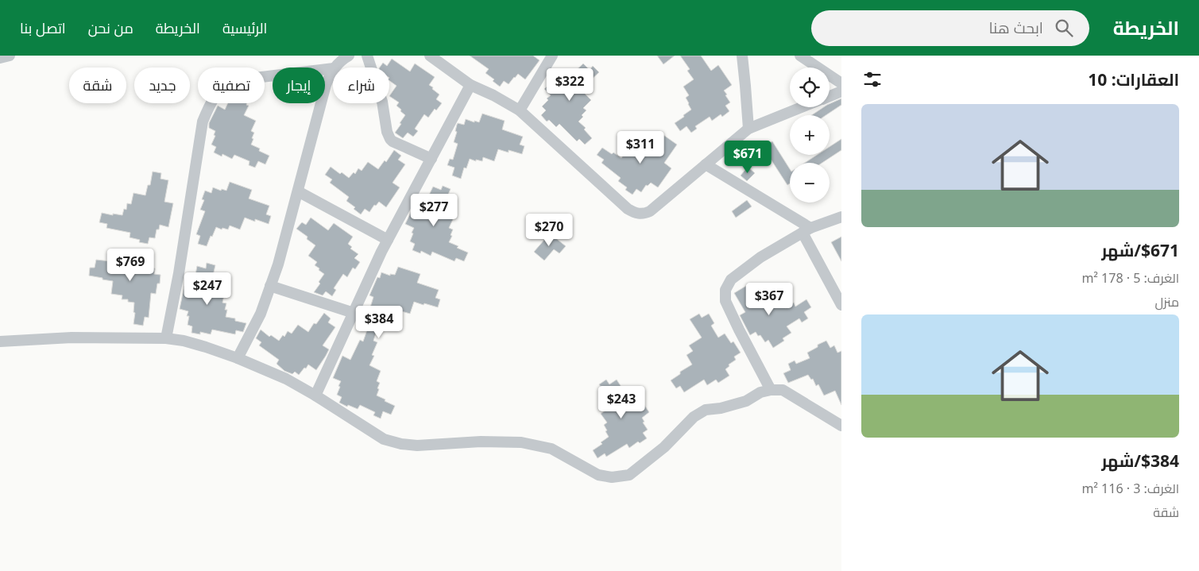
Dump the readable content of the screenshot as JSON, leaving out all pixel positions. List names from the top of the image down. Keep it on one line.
{"page":{"header":"الخريطة","search":"ابحث هنا","nav":["الرئيسية","الخريطة","من نحن","اتصل بنا"],"heading":"العقارات: 10","map_buttons":["+","−"],"chip":["شراء","إيجار","تصفية","جديد","شقة"],"price":["$322","$311","$671","$277","$270","$769","$247","$367","$384","$243"],"list":[{"name":"$671/شهر","note":"الغرف: 5 · 178 m² · منزل"},{"name":"$384/شهر","note":"الغرف: 3 · 116 m² · شقة"}]}}
